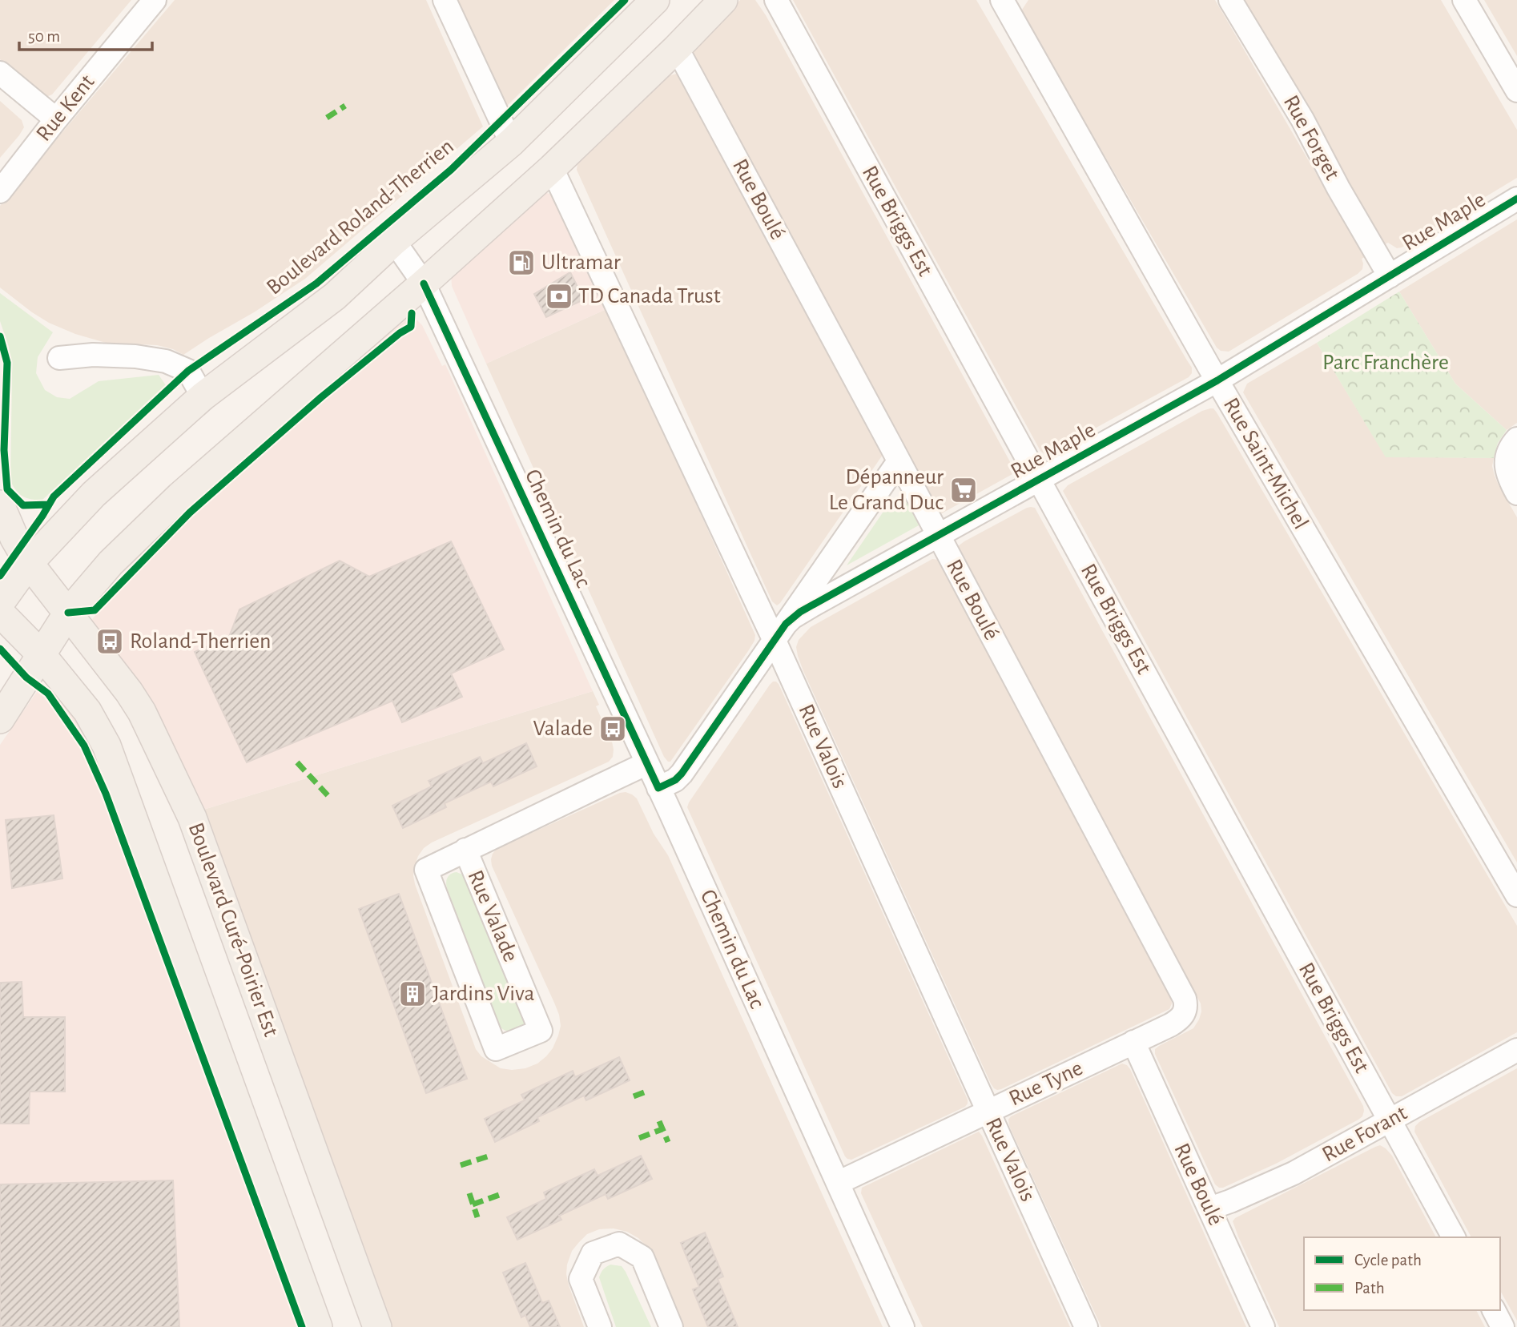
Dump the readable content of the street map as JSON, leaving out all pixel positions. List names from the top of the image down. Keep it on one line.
{"streets":{"main road":["Boulevard Roland-Therrien","Boulevard Curé-Poirier Est"],"street":["Rue Kent","Rue Forget","Rue Boulé","Rue Briggs Est","Rue Maple","Rue Saint-Michel","Chemin du Lac","Rue Valois","Rue Valade","Rue Tyne","Rue Forant"]},"crossings":[["Rue Forget","Rue Maple"],["Rue Boulé","Rue Maple"],["Rue Boulé","Rue Tyne"],["Rue Boulé","Rue Forant"],["Boulevard Roland-Therrien","Chemin du Lac"],["Boulevard Roland-Therrien","Boulevard Curé-Poirier Est"],["Rue Briggs Est","Rue Maple"],["Rue Briggs Est","Rue Forant"],["Rue Maple","Rue Saint-Michel"],["Rue Maple","Chemin du Lac"],["Rue Maple","Rue Valois"],["Chemin du Lac","Rue Valade"],["Chemin du Lac","Rue Tyne"],["Rue Valois","Rue Tyne"]],"parks":["Parc Franchère"],"places":{"fuel station":["Ultramar"],"bank":["TD Canada Trust"],"supermarket":["Dépanneur Le Grand Duc"],"bus stop":["Roland-Therrien","Valade"],"building":["Jardins Viva"]},"legend":["Cycle path","Path"],"scale_bar":"50 m"}
